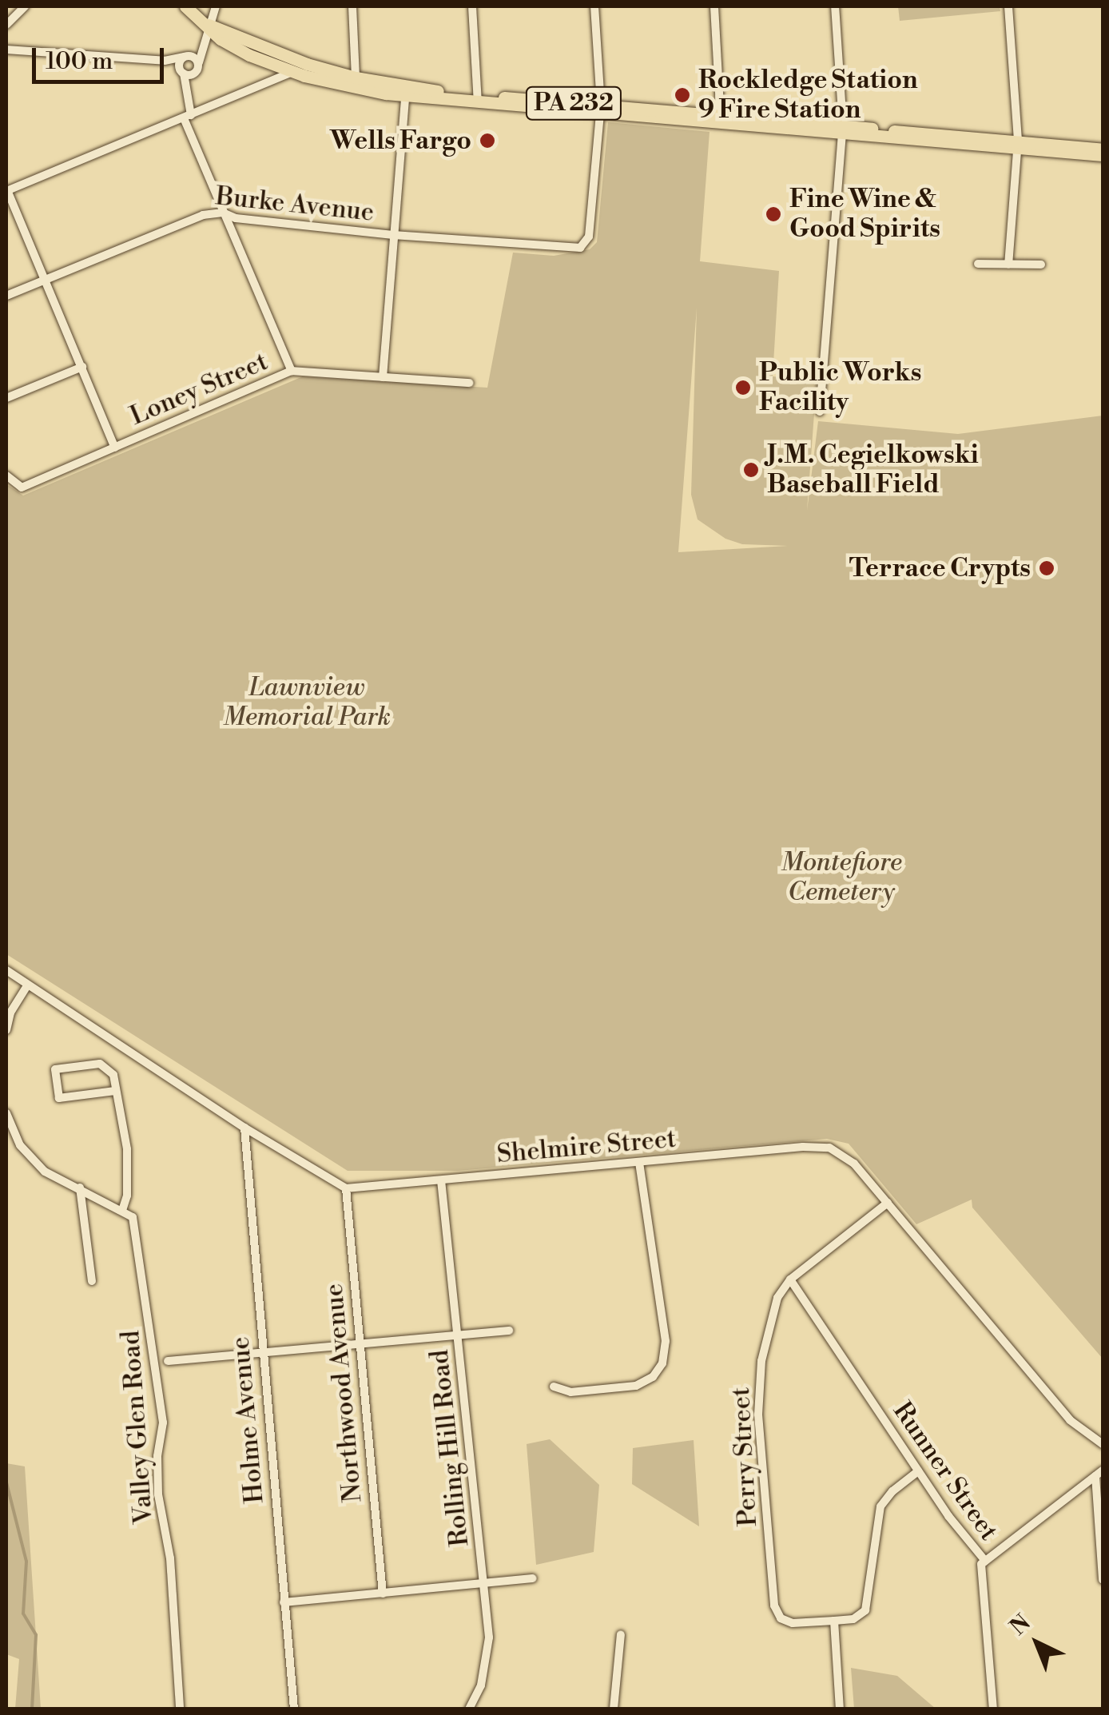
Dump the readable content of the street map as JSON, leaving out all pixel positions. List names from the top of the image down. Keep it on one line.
{"streets":{"main road":["PA 232"],"street":["Burke Avenue","Loney Street","Shelmire Street","Northwood Avenue","Holme Avenue","Valley Glen Road","Rolling Hill Road","Perry Street","Runner Street"]},"crossings":[["PA 232","Burke Avenue"],["Shelmire Street","Northwood Avenue"],["Shelmire Street","Rolling Hill Road"],["Shelmire Street","Perry Street"],["Perry Street","Runner Street"]],"parks":["Lawnview Memorial Park","Montefiore Cemetery"],"places":["Rockledge Station 9 Fire Station","Wells Fargo","Fine Wine & Good Spirits","Public Works Facility","J.M. Cegielkowski Baseball Field","Terrace Crypts"],"scale_bar":"100 m","north":"top left"}
